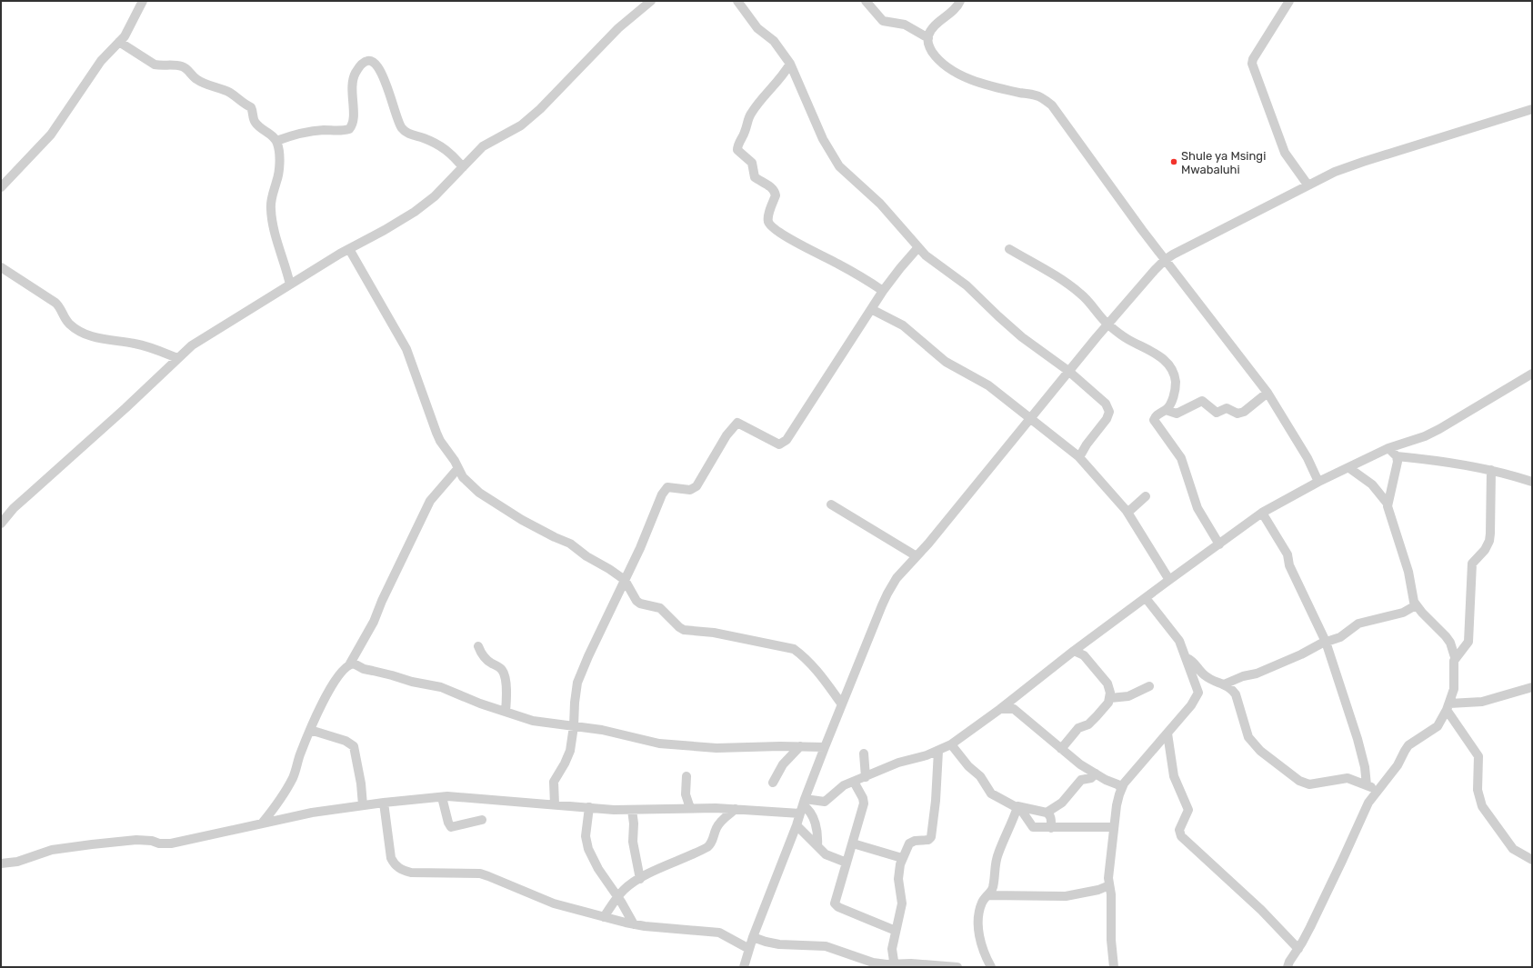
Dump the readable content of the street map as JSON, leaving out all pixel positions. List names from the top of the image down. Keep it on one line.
{"places":["Shule ya Msingi Mwabaluhi"]}
